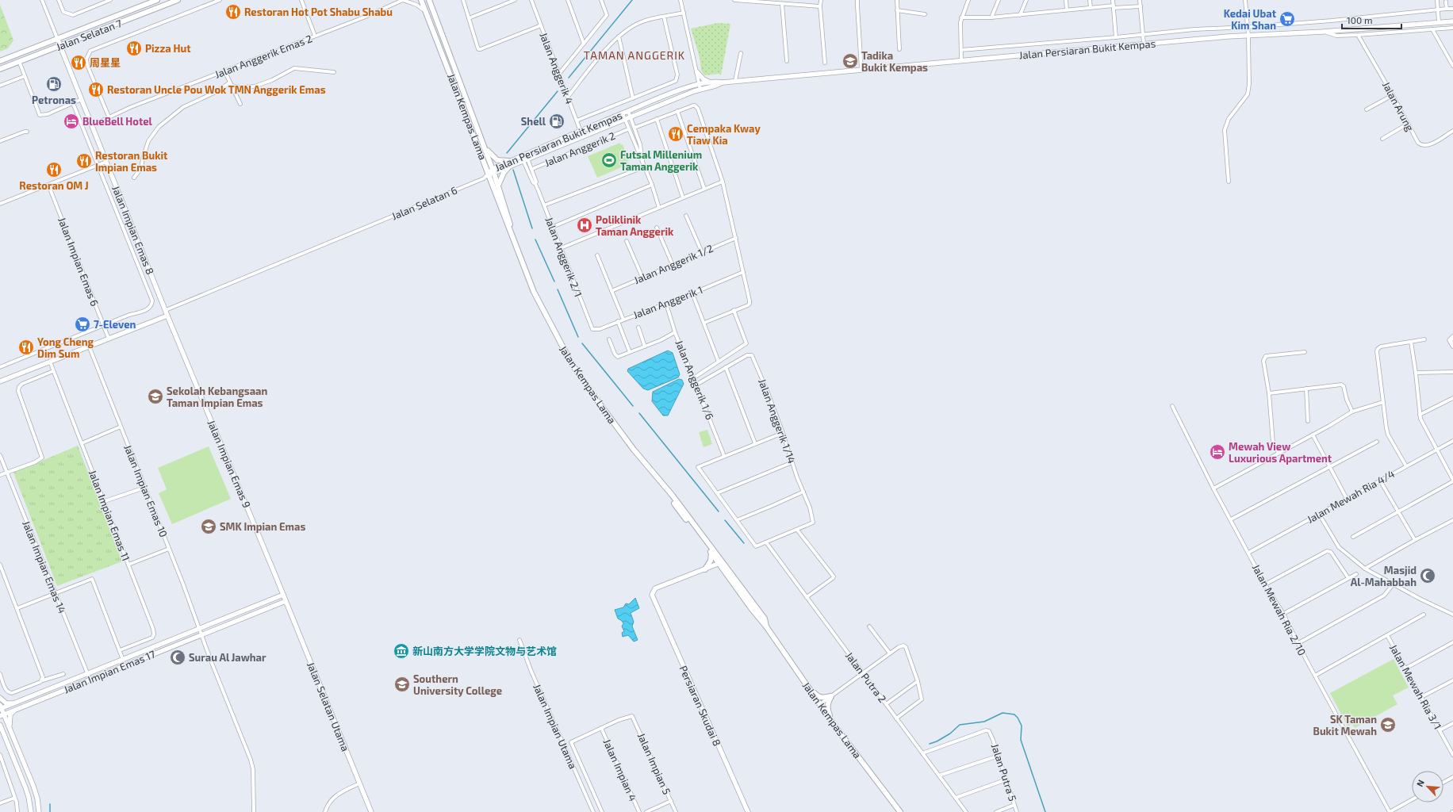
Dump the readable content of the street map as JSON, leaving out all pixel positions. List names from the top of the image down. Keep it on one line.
{"streets":{"main road":["Jalan Selatan 7","Jalan Kempas Lama"],"street":["Jalan Persiaran Bukit Kempas","Jalan Anggerik Emas 2","Jalan Anggerik 4","Jalan Arung","Jalan Anggerik 2","Jalan Selatan 6","Jalan Impian Emas 8","Jalan Anggerik 2/1","Jalan Impian Emas 6","Jalan Anggerik 1/2","Jalan Anggerik 1","Jalan Anggerik 1/6","Jalan Anggerik 1/14","Jalan Impian Emas 9","Jalan Impian Emas 10","Jalan Mewah Ria 4/4","Jalan Impian Emas 11","Jalan Impian Emas 14","Jalan Mewah Ria 2/10","Jalan Impian Emas 17","Jalan Putra 2","Jalan Mewah Ria 3/1","Persiaran Skudai 8","Jalan Selatan Utama","Jalan Impian Utama","Jalan Impian 5","Jalan Impian 4","Jalan Putra 5"]},"crossings":[["Jalan Selatan 7","Jalan Impian Emas 8"],["Jalan Persiaran Bukit Kempas","Jalan Anggerik 4"],["Jalan Persiaran Bukit Kempas","Jalan Kempas Lama"],["Jalan Persiaran Bukit Kempas","Jalan Selatan 6"],["Jalan Persiaran Bukit Kempas","Jalan Anggerik 2/1"],["Jalan Anggerik Emas 2","Jalan Kempas Lama"],["Jalan Anggerik Emas 2","Jalan Impian Emas 8"],["Jalan Kempas Lama","Jalan Selatan 6"],["Jalan Anggerik 2","Jalan Anggerik 2/1"],["Jalan Selatan 6","Jalan Impian Emas 8"],["Jalan Impian Emas 8","Jalan Impian Emas 9"],["Jalan Anggerik 2/1","Jalan Anggerik 1"],["Jalan Anggerik 1","Jalan Anggerik 1/6"],["Jalan Impian Emas 9","Jalan Impian Emas 17"],["Jalan Impian Emas 9","Jalan Selatan Utama"],["Jalan Impian Emas 10","Jalan Impian Emas 17"],["Jalan Mewah Ria 4/4","Jalan Mewah Ria 2/10"],["Jalan Impian Emas 14","Jalan Impian Emas 17"],["Jalan Impian Emas 17","Jalan Selatan Utama"],["Jalan Putra 2","Jalan Putra 5"],["Jalan Impian 5","Jalan Impian 4"]],"districts":["TAMAN ANGGERIK"],"places":{"restaurant":["Restoran Hot Pot Shabu Shabu","Pizza Hut","周星星","Restoran Uncle Pou Wok TMN Anggerik Emas","Cempaka Kway Tiaw Kia","Restoran Bukit Impian Emas","Restoran OM J","Yong Cheng Dim Sum"],"supermarket":["Kedai Ubat Kim Shan","7-Eleven"],"school or university":["Tadika Bukit Kempas","Sekolah Kebangsaan Taman Impian Emas","SMK Impian Emas","Southern University College","SK Taman Bukit Mewah"],"fuel station":["Petronas","Shell"],"hotel":["BlueBell Hotel","Mewah View Luxurious Apartment"],"sports":["Futsal Millenium Taman Anggerik"],"hospital":["Poliklinik Taman Anggerik"],"mosque":["Masjid Al-Mahabbah","Surau Al Jawhar"],"museum":["新山南方大学学院文物与艺术馆"]},"scale_bar":"100 m","north":"top left"}
